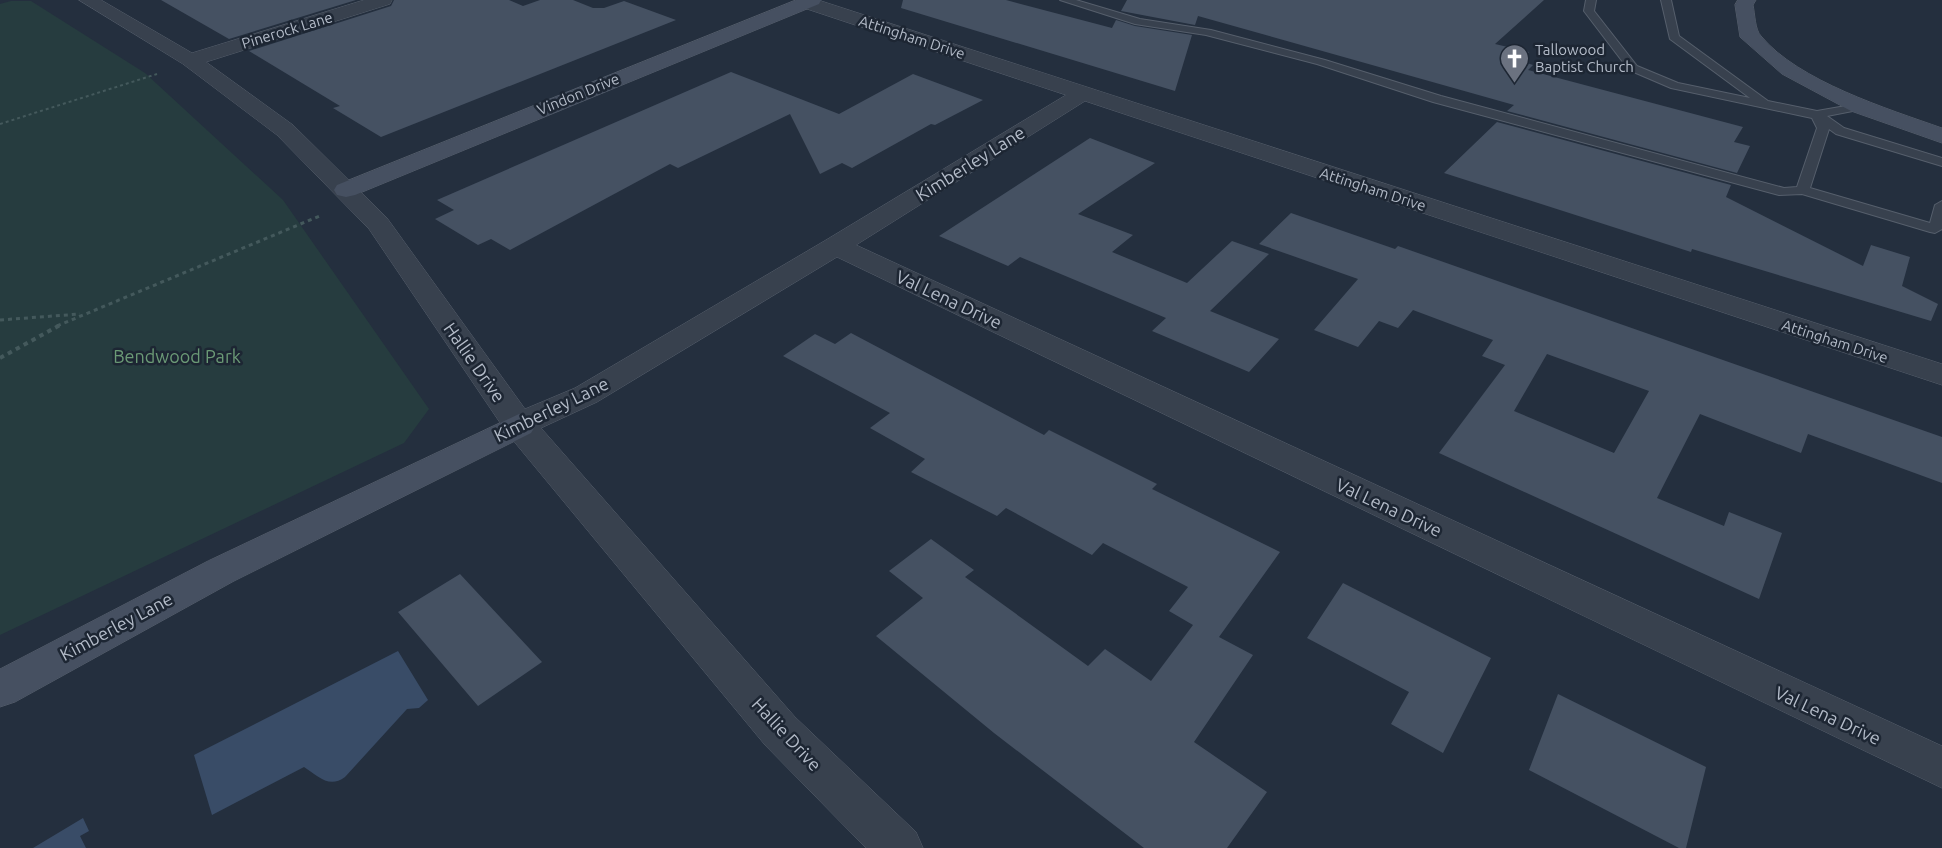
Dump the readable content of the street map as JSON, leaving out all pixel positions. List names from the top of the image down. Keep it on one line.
{"streets":{"street":["Pinerock Lane","Attingham Drive","Vindon Drive","Kimberley Lane","Val Lena Drive","Hallie Drive"]},"crossings":[["Pinerock Lane","Hallie Drive"],["Attingham Drive","Vindon Drive"],["Attingham Drive","Kimberley Lane"],["Vindon Drive","Hallie Drive"],["Kimberley Lane","Val Lena Drive"],["Kimberley Lane","Hallie Drive"]],"parks":["Bendwood Park"],"places":{"church":["Tallowood Baptist Church"]}}
